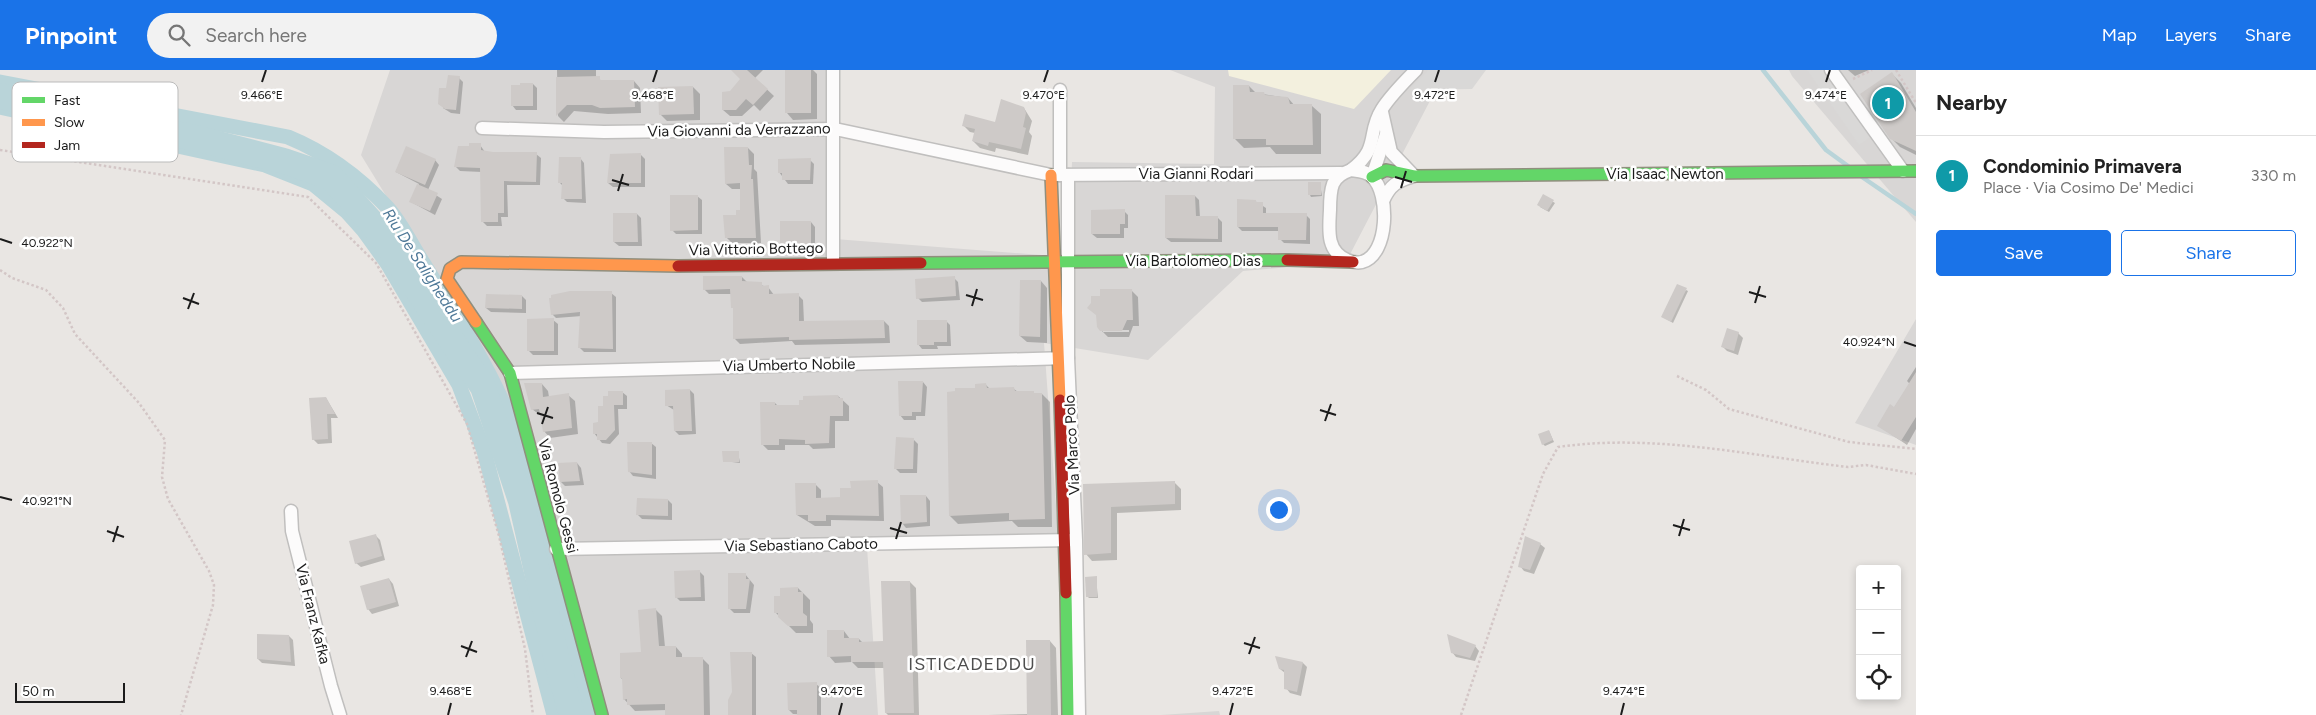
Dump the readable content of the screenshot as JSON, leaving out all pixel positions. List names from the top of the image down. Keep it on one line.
{"streets":{"street":["Via Giovanni da Verrazzano","Via Gianni Rodari","Via Isaac Newton","Via Vittorio Bottego","Via Bartolomeo Dias","Via Umberto Nobile","Via Marco Polo","Via Romolo Gessi","Via Sebastiano Caboto","Via Franz Kafka"]},"crossings":[["Via Giovanni da Verrazzano","Via Gianni Rodari"],["Via Giovanni da Verrazzano","Via Marco Polo"],["Via Gianni Rodari","Via Isaac Newton"],["Via Gianni Rodari","Via Bartolomeo Dias"],["Via Gianni Rodari","Via Marco Polo"],["Via Isaac Newton","Via Bartolomeo Dias"],["Via Vittorio Bottego","Via Bartolomeo Dias"],["Via Vittorio Bottego","Via Marco Polo"],["Via Vittorio Bottego","Via Romolo Gessi"],["Via Bartolomeo Dias","Via Marco Polo"],["Via Umberto Nobile","Via Marco Polo"],["Via Umberto Nobile","Via Romolo Gessi"],["Via Marco Polo","Via Sebastiano Caboto"],["Via Romolo Gessi","Via Sebastiano Caboto"]],"districts":["ISTICADEDDU"],"water":["Riu De Saligheddu"],"legend":["Fast","Slow","Jam"],"scale_bar":"50 m","page":{"header":"Pinpoint","search":"Search here","nav":["Map","Layers","Share"],"heading":"Nearby","pins":"1","list":[{"mark":"1","name":"Condominio Primavera","note":"Place · Via Cosimo De' Medici","value":"330 m"}],"buttons":["Save","Share"],"map_buttons":["+","−"],"scale":"50 m"},"coordinates":["9.466°E","9.468°E","9.470°E","9.472°E","9.474°E","40.922°N","40.924°N","40.921°N"]}
